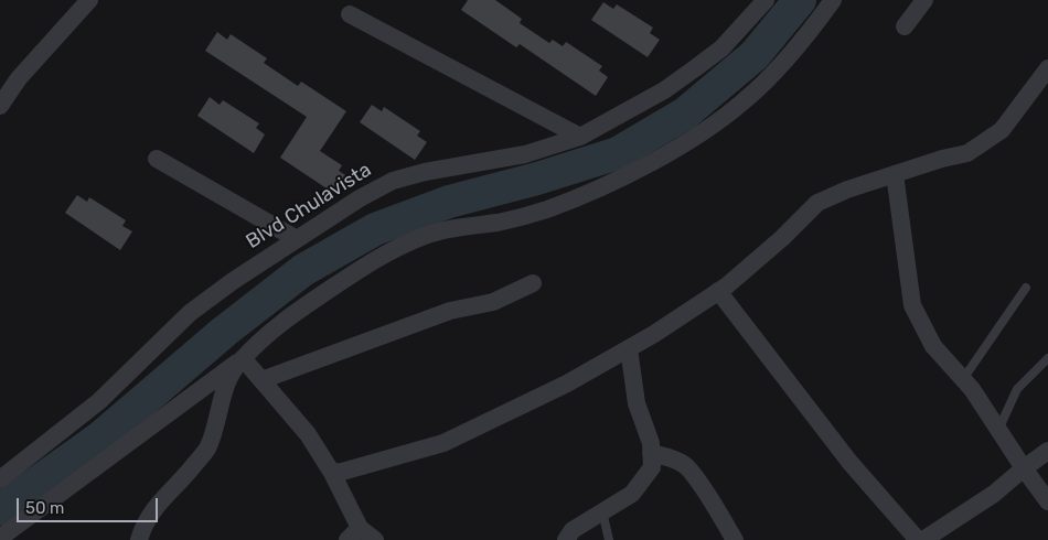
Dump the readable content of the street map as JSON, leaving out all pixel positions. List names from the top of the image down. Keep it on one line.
{"streets":{"street":["Blvd Chulavista"]},"scale_bar":"50 m"}
